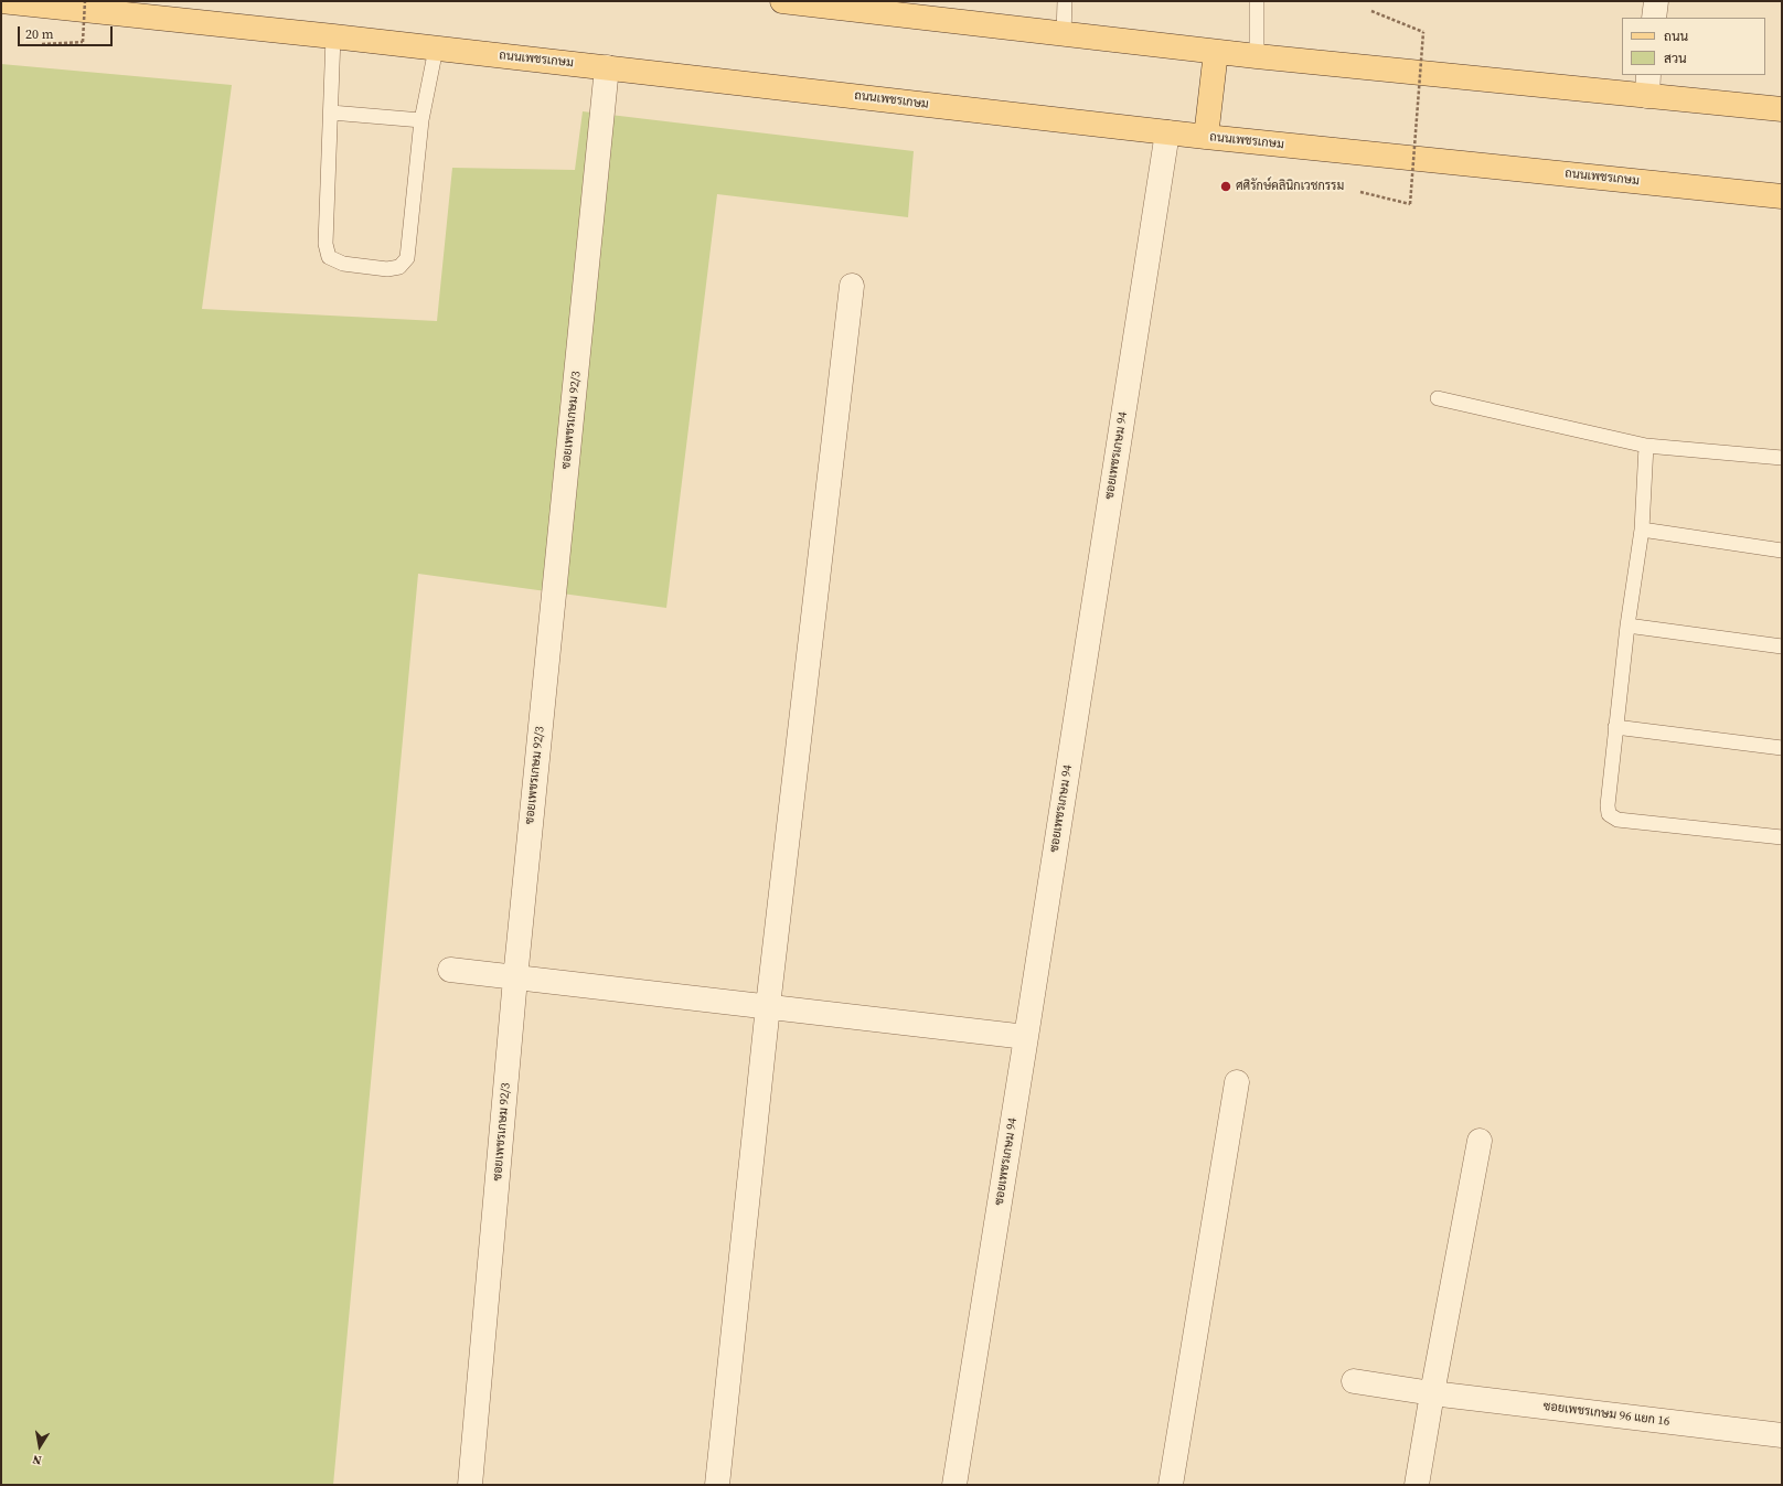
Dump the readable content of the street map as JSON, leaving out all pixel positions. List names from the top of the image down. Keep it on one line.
{"streets":{"main road":["ถนนเพชรเกษม"],"street":["ซอยเพชรเกษม 92/3","ซอยเพชรเกษม 94","ซอยเพชรเกษม 96 แยก 16"]},"crossings":[["ถนนเพชรเกษม","ซอยเพชรเกษม 92/3"],["ถนนเพชรเกษม","ซอยเพชรเกษม 94"]],"places":["ศศิรักษ์คลินิกเวชกรรม"],"legend":["ถนน","สวน"],"scale_bar":"20 m","north":"bottom"}
